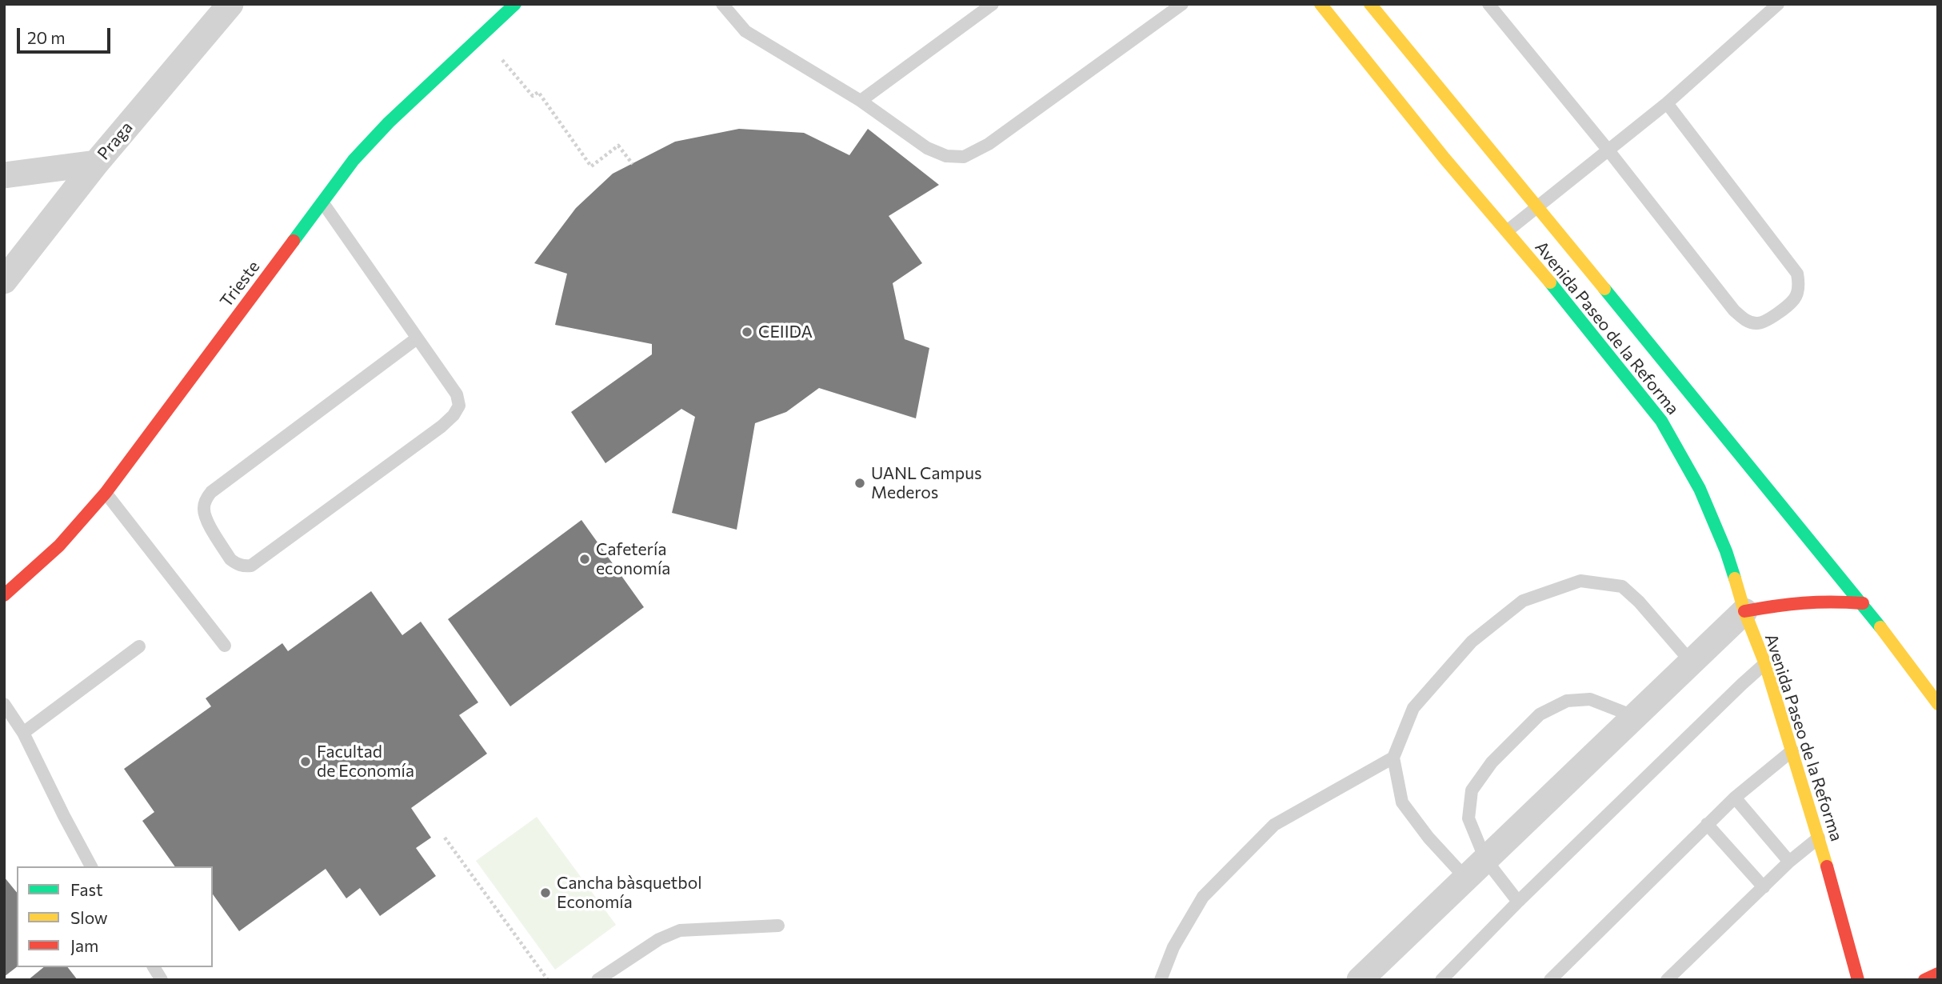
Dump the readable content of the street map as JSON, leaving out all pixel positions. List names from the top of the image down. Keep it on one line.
{"streets":{"street":["Praga","Trieste","Avenida Paseo de la Reforma"]},"places":["CEIIDA","UANL Campus Mederos","Cafetería economía","Facultad de Economía","Cancha bàsquetbol Economía"],"legend":["Fast","Slow","Jam"],"scale_bar":"20 m"}
